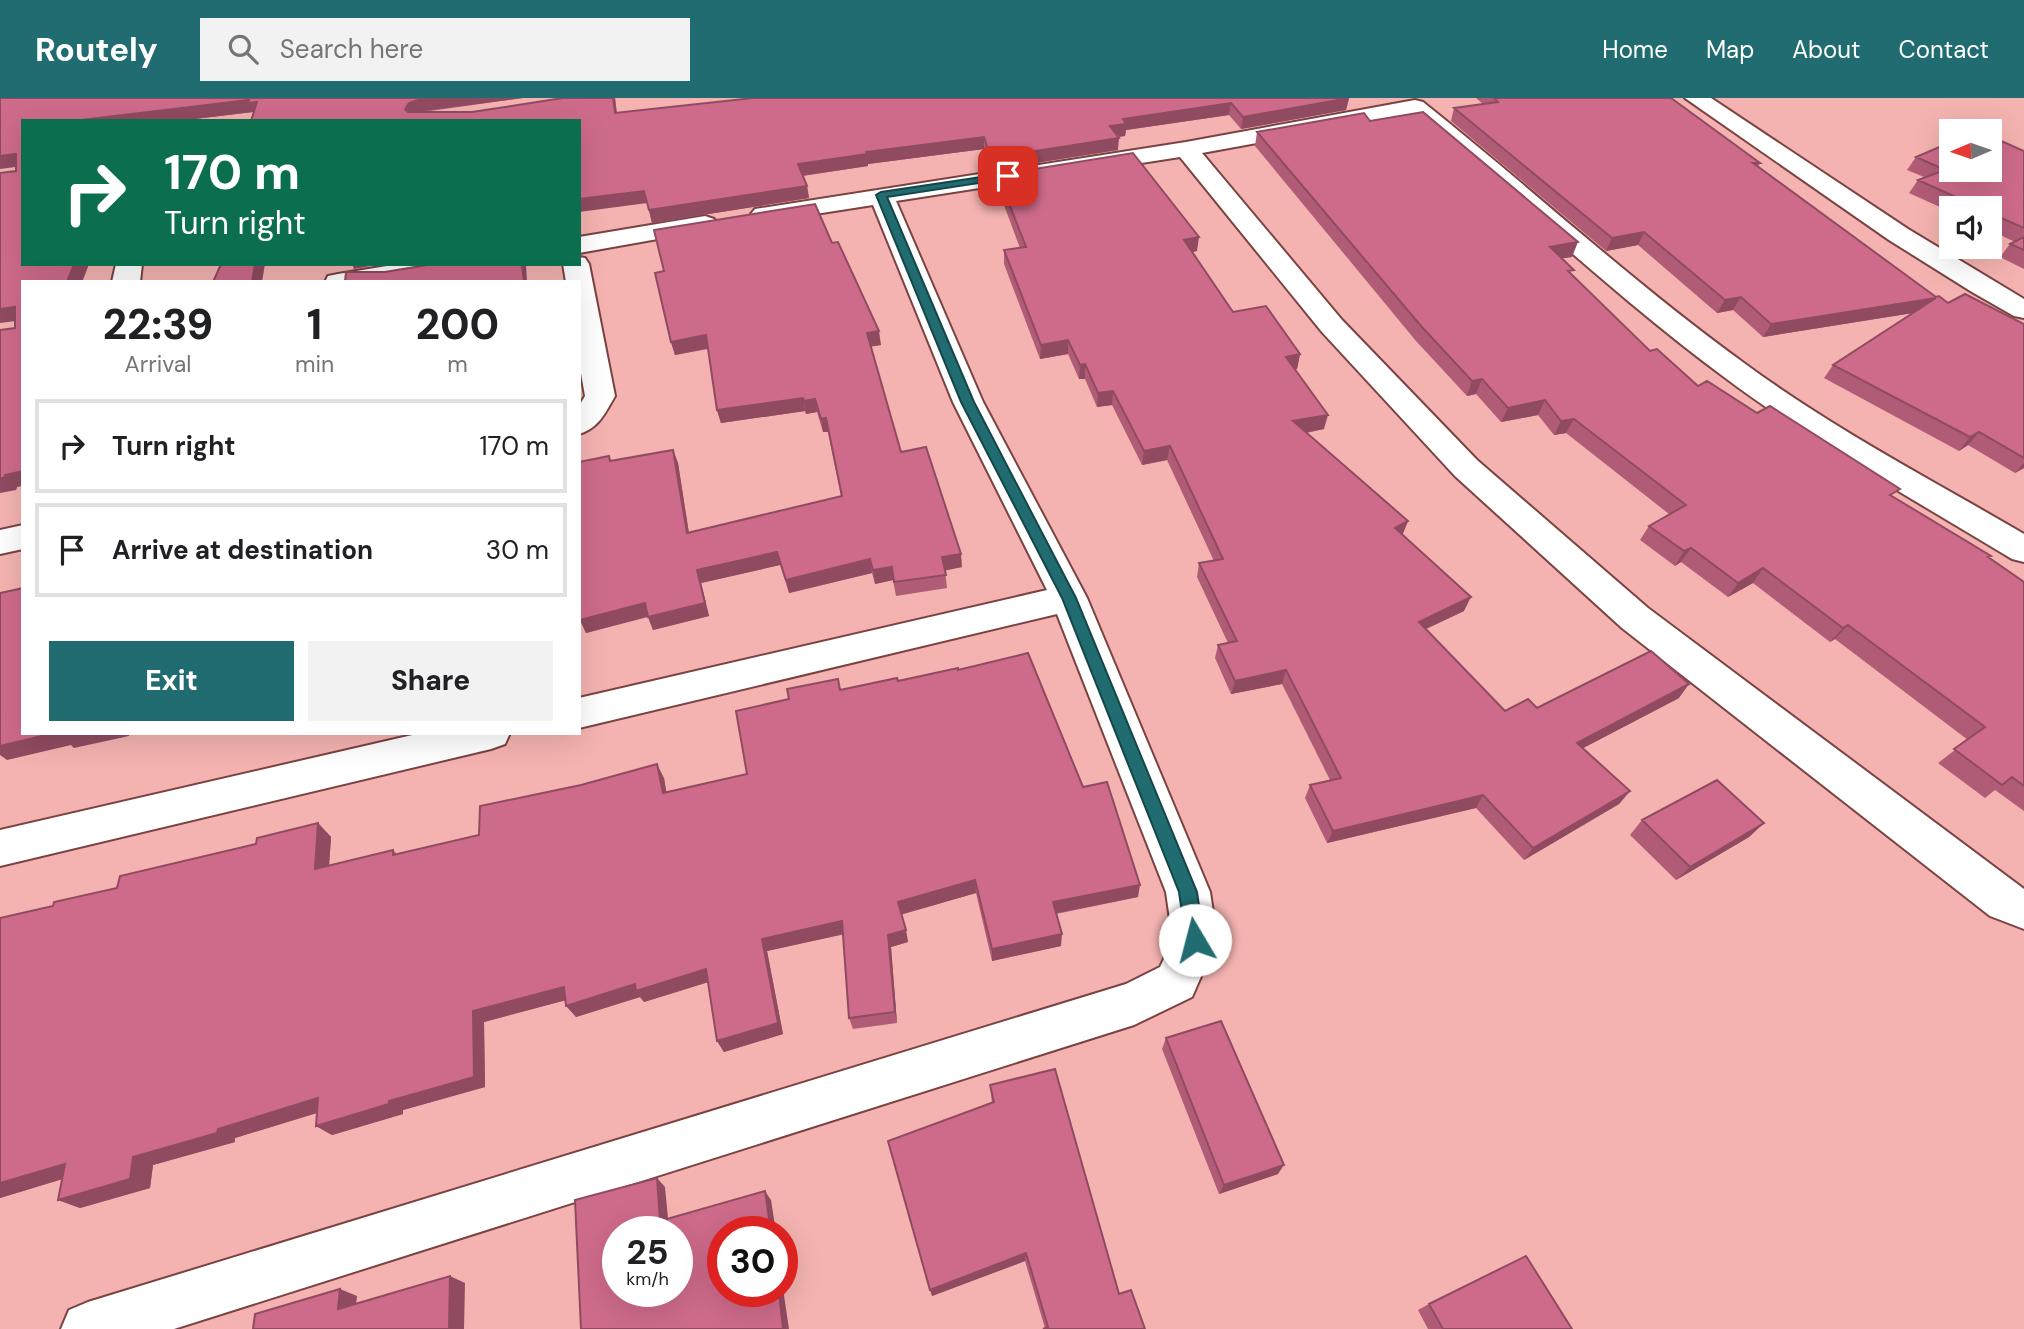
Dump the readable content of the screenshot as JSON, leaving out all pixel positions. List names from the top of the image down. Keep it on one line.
{"north":"left","page":{"header":"Routely","search":"Search here","nav":["Home","Map","About","Contact"],"turn":["170 m","Turn right"],"eta":["22:39","Arrival","1","min","200","m"],"list":[{"name":"Turn right","value":"170 m"},{"name":"Arrive at destination","value":"30 m"}],"buttons":["Exit","Share"],"speed":"25 km/h","limit":"30"}}
